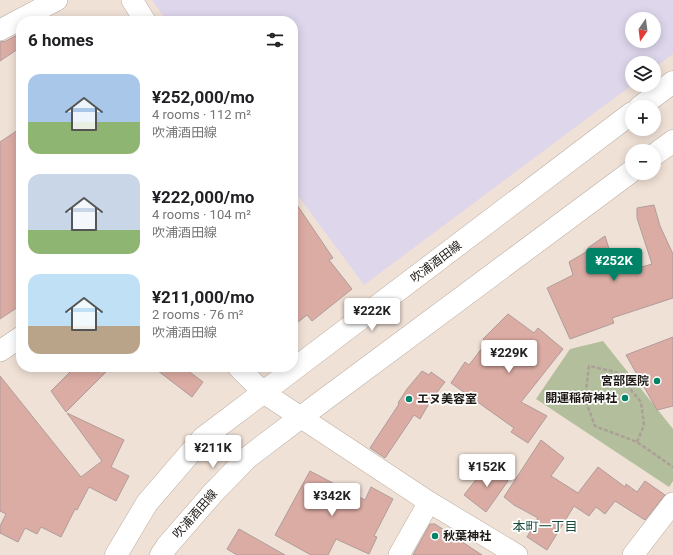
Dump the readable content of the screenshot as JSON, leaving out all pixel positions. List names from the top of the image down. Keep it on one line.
{"streets":{"main road":["吹浦酒田線"]},"districts":["本町一丁目"],"places":["宮部医院","開運稲荷神社","エヌ美容室","秋葉神社"],"north":"bottom","page":{"map_buttons":["+","−"],"heading":"6 homes","list":[{"name":"¥252,000/mo","note":"4 rooms · 112 m² · 吹浦酒田線"},{"name":"¥222,000/mo","note":"4 rooms · 104 m² · 吹浦酒田線"},{"name":"¥211,000/mo","note":"2 rooms · 76 m² · 吹浦酒田線"}],"price":["¥252K","¥222K","¥229K","¥211K","¥152K","¥342K"]}}
